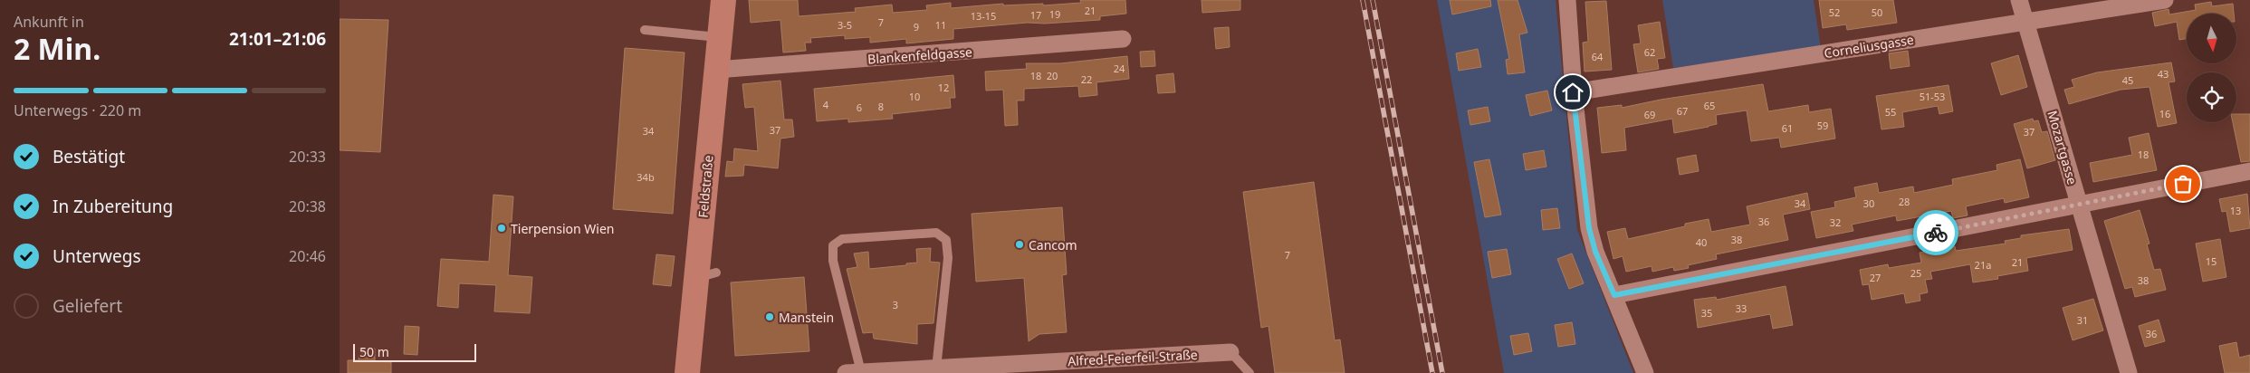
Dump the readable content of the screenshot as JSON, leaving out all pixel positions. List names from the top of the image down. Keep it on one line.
{"streets":{"main road":["Feldstraße"],"street":["Corneliusgasse","Blankenfeldgasse","Mozartgasse","Alfred-Feierfeil-Straße"]},"crossings":[["Corneliusgasse","Mozartgasse"],["Blankenfeldgasse","Feldstraße"]],"places":["Tierpension Wien","Cancom","Manstein"],"house_numbers":["21","52","50","19","17","13-15","7","3-5","11","9","62","64","24","43","18","20","22","45","12","10","51-53","4","65","8","6","67","55","16","69","59","61","37","34","37","18","34b","28","34","30","13","36","32","38","40","7","15","21","21a","25","27","38","3","33","35","31","36"],"scale_bar":"50 m","north":"bottom","page":{"heading":["2 Min.","Ankunft in","21:01–21:06"],"bar":"Unterwegs · 220 m","list":[["Bestätigt","20:33"],["In Zubereitung","20:38"],["Unterwegs","20:46"],"Geliefert"],"scale":"50 m"}}
